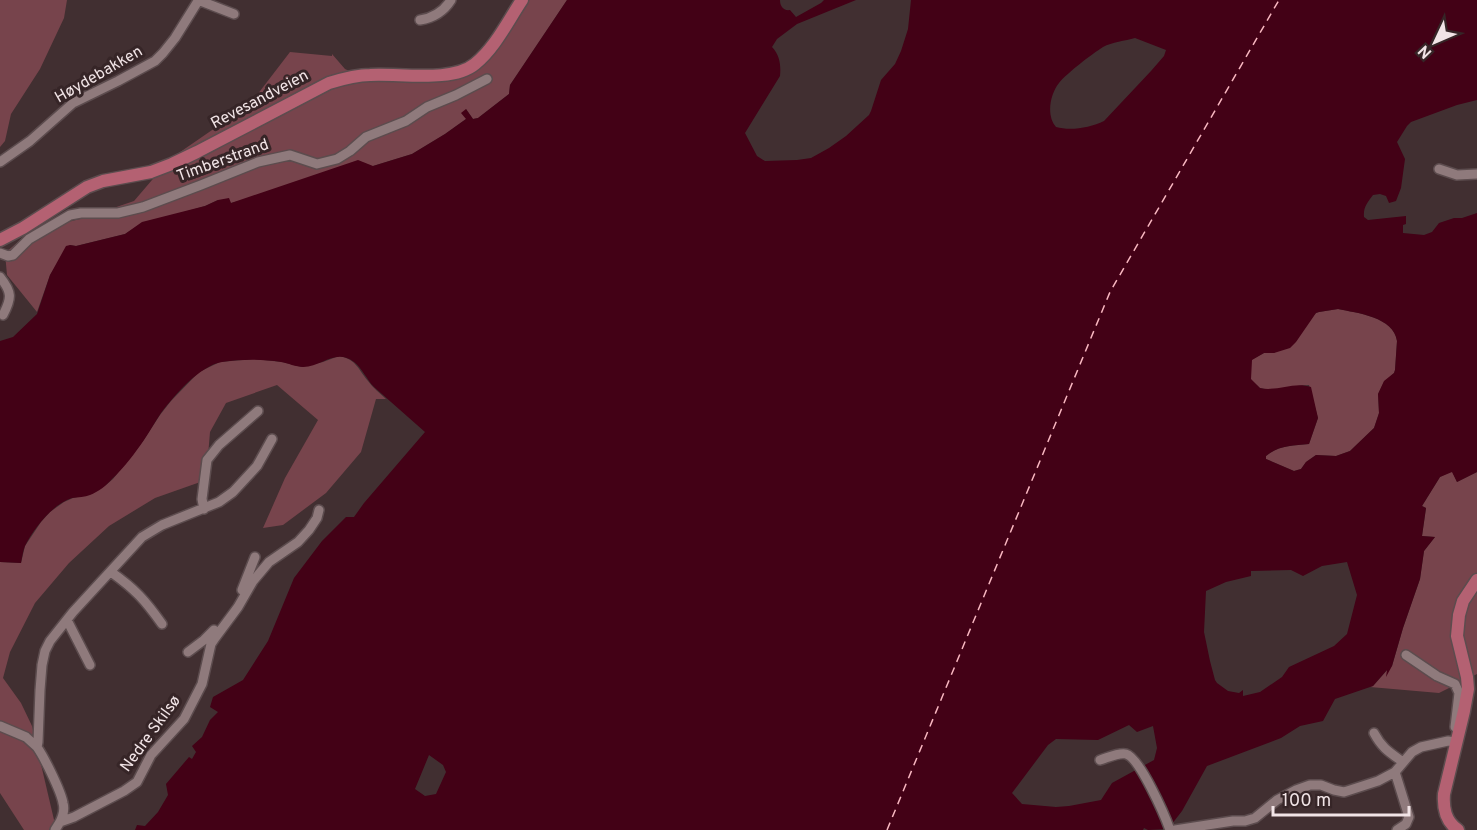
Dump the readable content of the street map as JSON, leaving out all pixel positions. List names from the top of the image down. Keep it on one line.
{"streets":{"main road":["Revesandveien"],"street":["Høydebakken","Timberstrand","Nedre Skilsø"]},"scale_bar":"100 m","north":"bottom left"}
